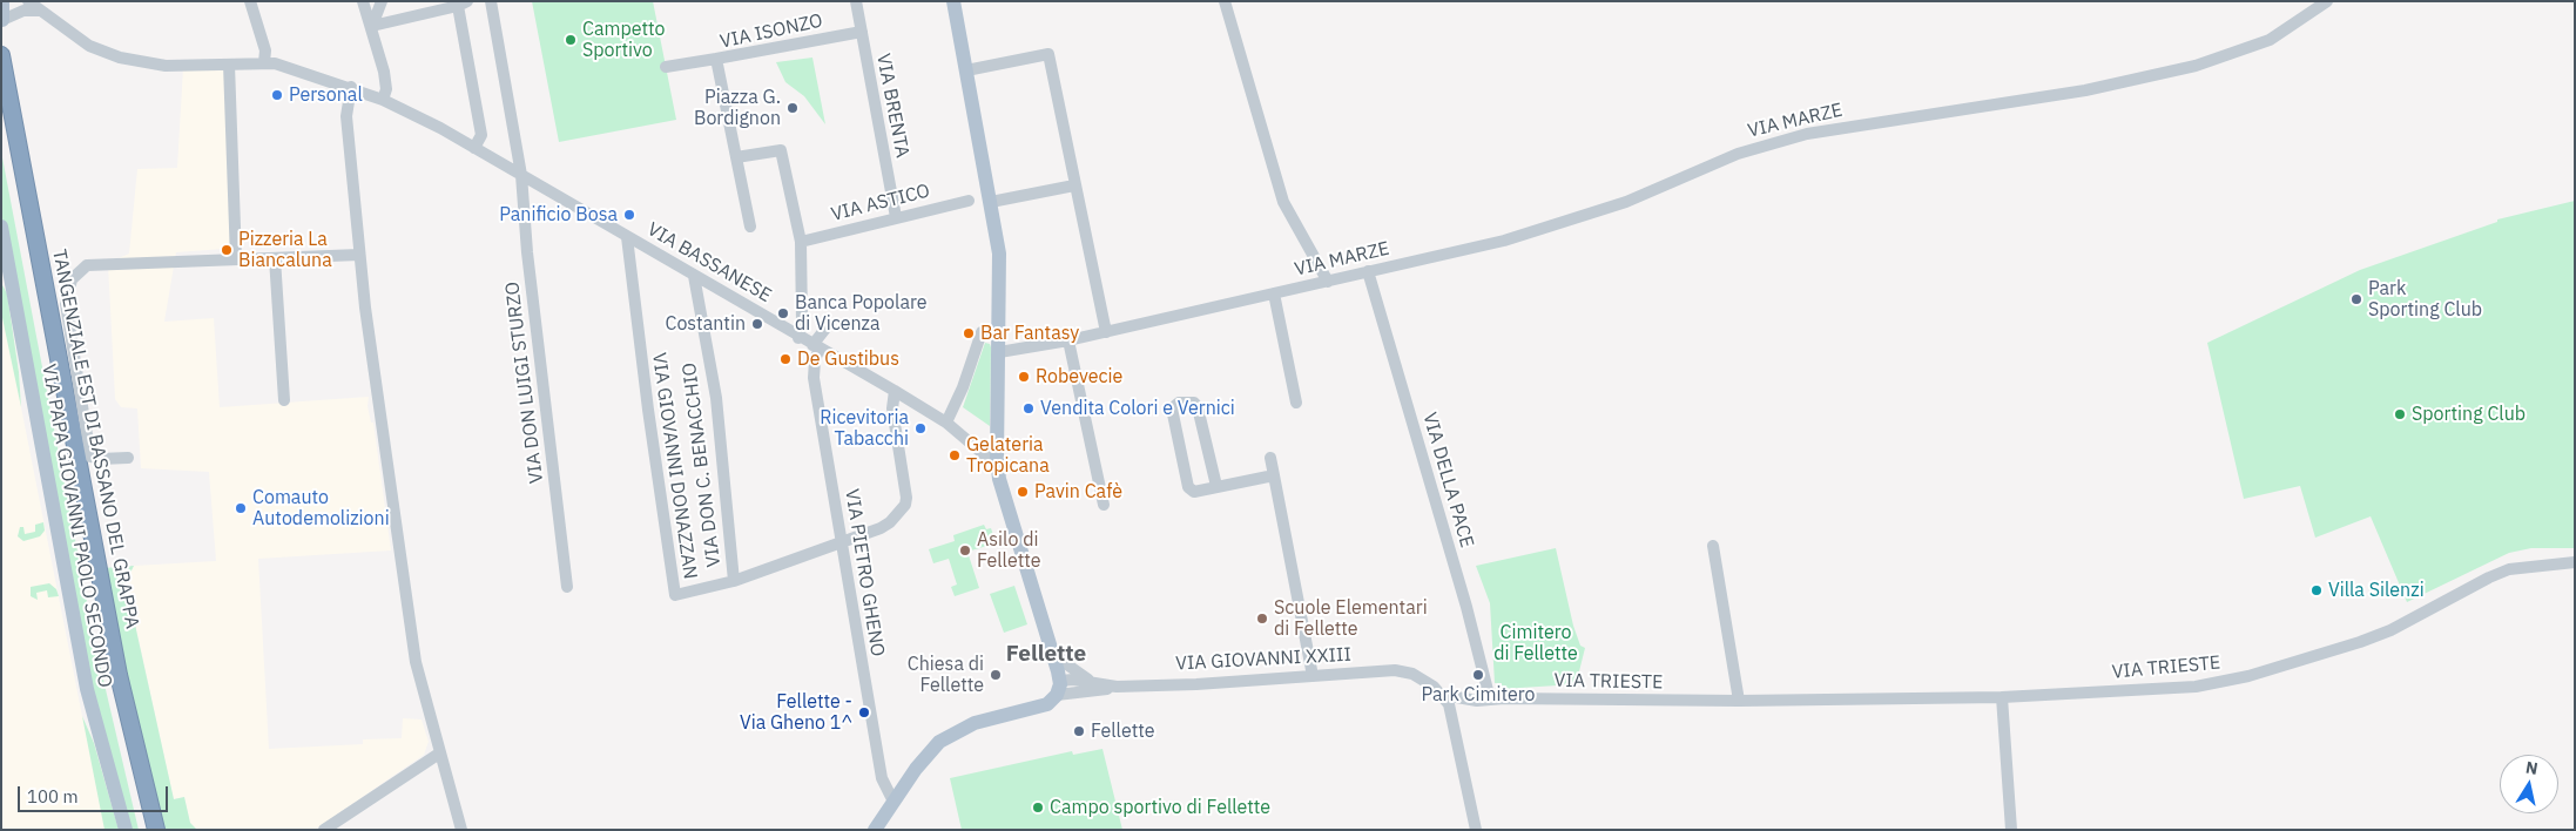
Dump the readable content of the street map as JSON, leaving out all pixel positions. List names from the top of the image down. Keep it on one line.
{"streets":{"highway":["TANGENZIALE EST DI BASSANO DEL GRAPPA"],"main road":["VIA PAPA GIOVANNI PAOLO SECONDO","VIA GIOVANNI XXIII"],"street":["VIA ISONZO","VIA BRENTA","VIA MARZE","VIA ASTICO","VIA BASSANESE","VIA DON LUIGI STURZO","VIA DON C. BENACCHIO","VIA GIOVANNI DONAZZAN","VIA DELLA PACE","VIA PIETRO GHENO","VIA TRIESTE"]},"crossings":[["VIA ISONZO","VIA BRENTA"],["VIA BRENTA","VIA ASTICO"],["VIA MARZE","VIA DELLA PACE"],["VIA MARZE","VIA GIOVANNI XXIII"],["VIA BASSANESE","VIA DON LUIGI STURZO"],["VIA BASSANESE","VIA DON C. BENACCHIO"],["VIA BASSANESE","VIA GIOVANNI DONAZZAN"],["VIA BASSANESE","VIA PIETRO GHENO"],["VIA BASSANESE","VIA GIOVANNI XXIII"],["VIA DON C. BENACCHIO","VIA GIOVANNI DONAZZAN"],["VIA GIOVANNI DONAZZAN","VIA PIETRO GHENO"],["VIA DELLA PACE","VIA TRIESTE"],["VIA GIOVANNI XXIII","VIA TRIESTE"]],"districts":["Fellette"],"parks":["Cimitero di Fellette"],"places":["Campetto Sportivo","Personal","Piazza G. Bordignon","Panificio Bosa","Pizzeria La Biancaluna","Park Sporting Club","Banca Popolare di Vicenza","Costantin","Bar Fantasy","De Gustibus","Robevecie","Vendita Colori e Vernici","Sporting Club","Ricevitoria Tabacchi","Gelateria Tropicana","Pavin Cafè","Comauto Autodemolizioni","Asilo di Fellette","Villa Silenzi","Scuole Elementari di Fellette","Chiesa di Fellette","Park Cimitero","Fellette - Via Gheno 1^","Fellette","Campo sportivo di Fellette"],"scale_bar":"100 m","north":"top"}
